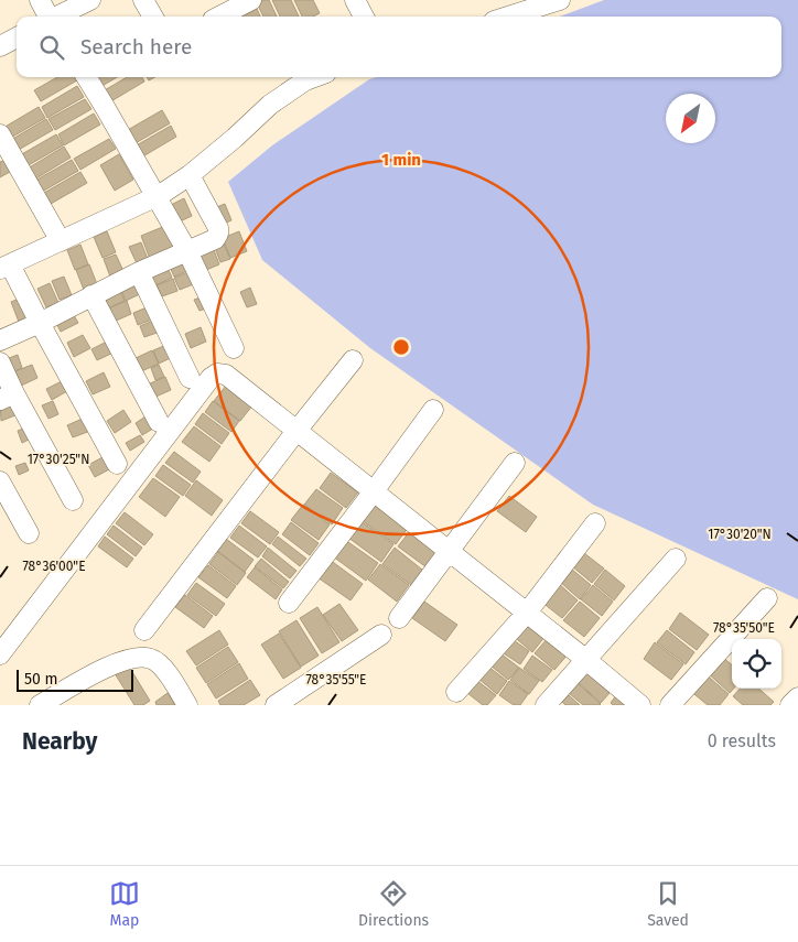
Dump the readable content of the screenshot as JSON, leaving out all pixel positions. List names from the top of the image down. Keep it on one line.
{"scale_bar":"50 m","north":"bottom left","page":{"search":"Search here","scale":"50 m","heading":["Nearby","0 results"],"nav":["Map","Directions","Saved"]},"coordinates":["17°30'25\"N","17°30'20\"N","78°36'00\"E","78°35'50\"E","78°35'55\"E"],"rings":["1 min"]}
